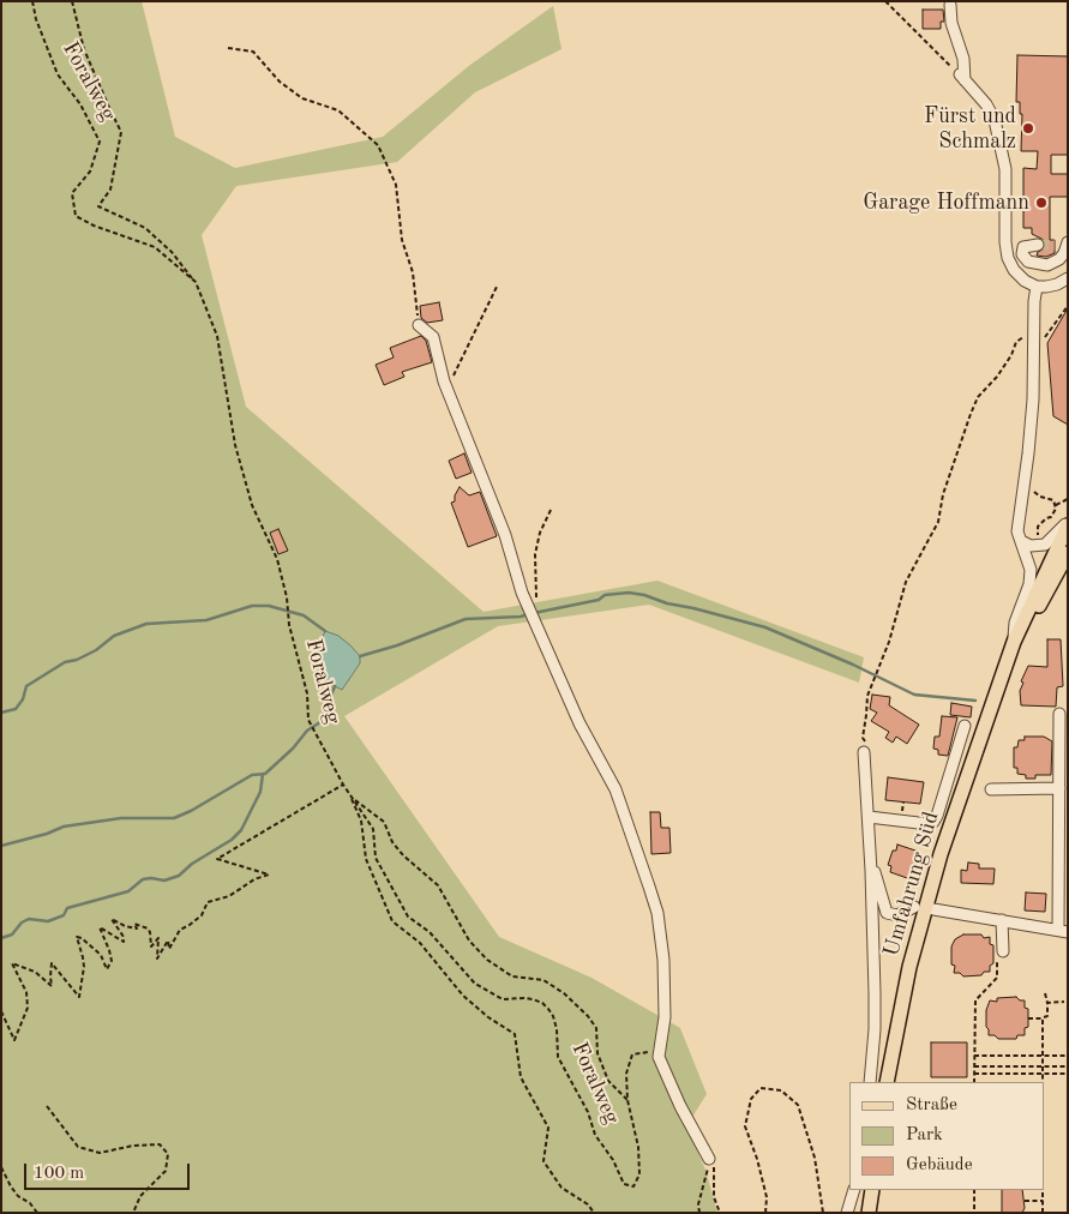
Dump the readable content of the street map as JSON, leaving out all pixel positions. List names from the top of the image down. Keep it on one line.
{"streets":{"main road":["Umfahrung Süd"],"path":["Foralweg"]},"places":["Fürst und Schmalz","Garage Hoffmann"],"legend":["Straße","Park","Gebäude"],"scale_bar":"100 m"}
